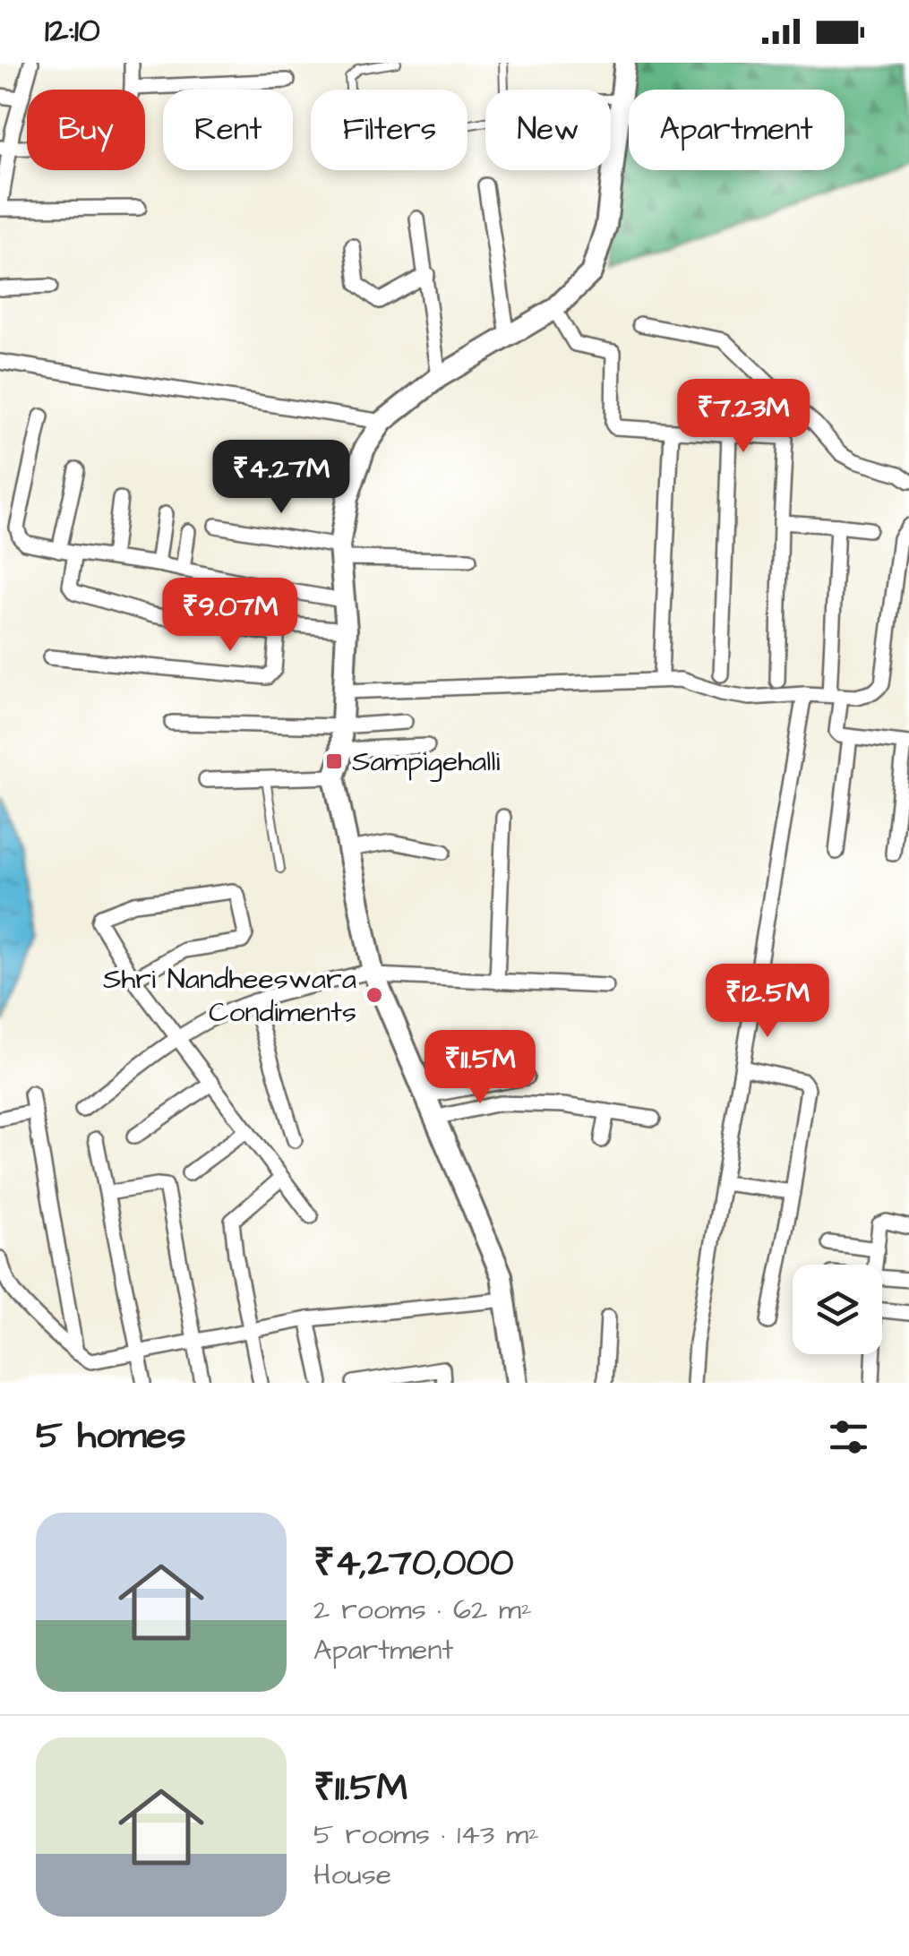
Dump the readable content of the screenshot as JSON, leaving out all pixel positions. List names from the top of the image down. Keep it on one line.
{"places":{"transit":["Sampigehalli"],"other":["Shri Nandheeswara Condiments"]},"page":{"status":"12:10","chip":["Buy","Rent","Filters","New","Apartment"],"price":["₹7.23M","₹4.27M","₹9.07M","₹12.5M","₹11.5M"],"heading":"5 homes","list":[{"name":"₹4,270,000","note":"2 rooms · 62 m² · Apartment"},{"name":"₹11.5M","note":"5 rooms · 143 m² · House"}]}}
